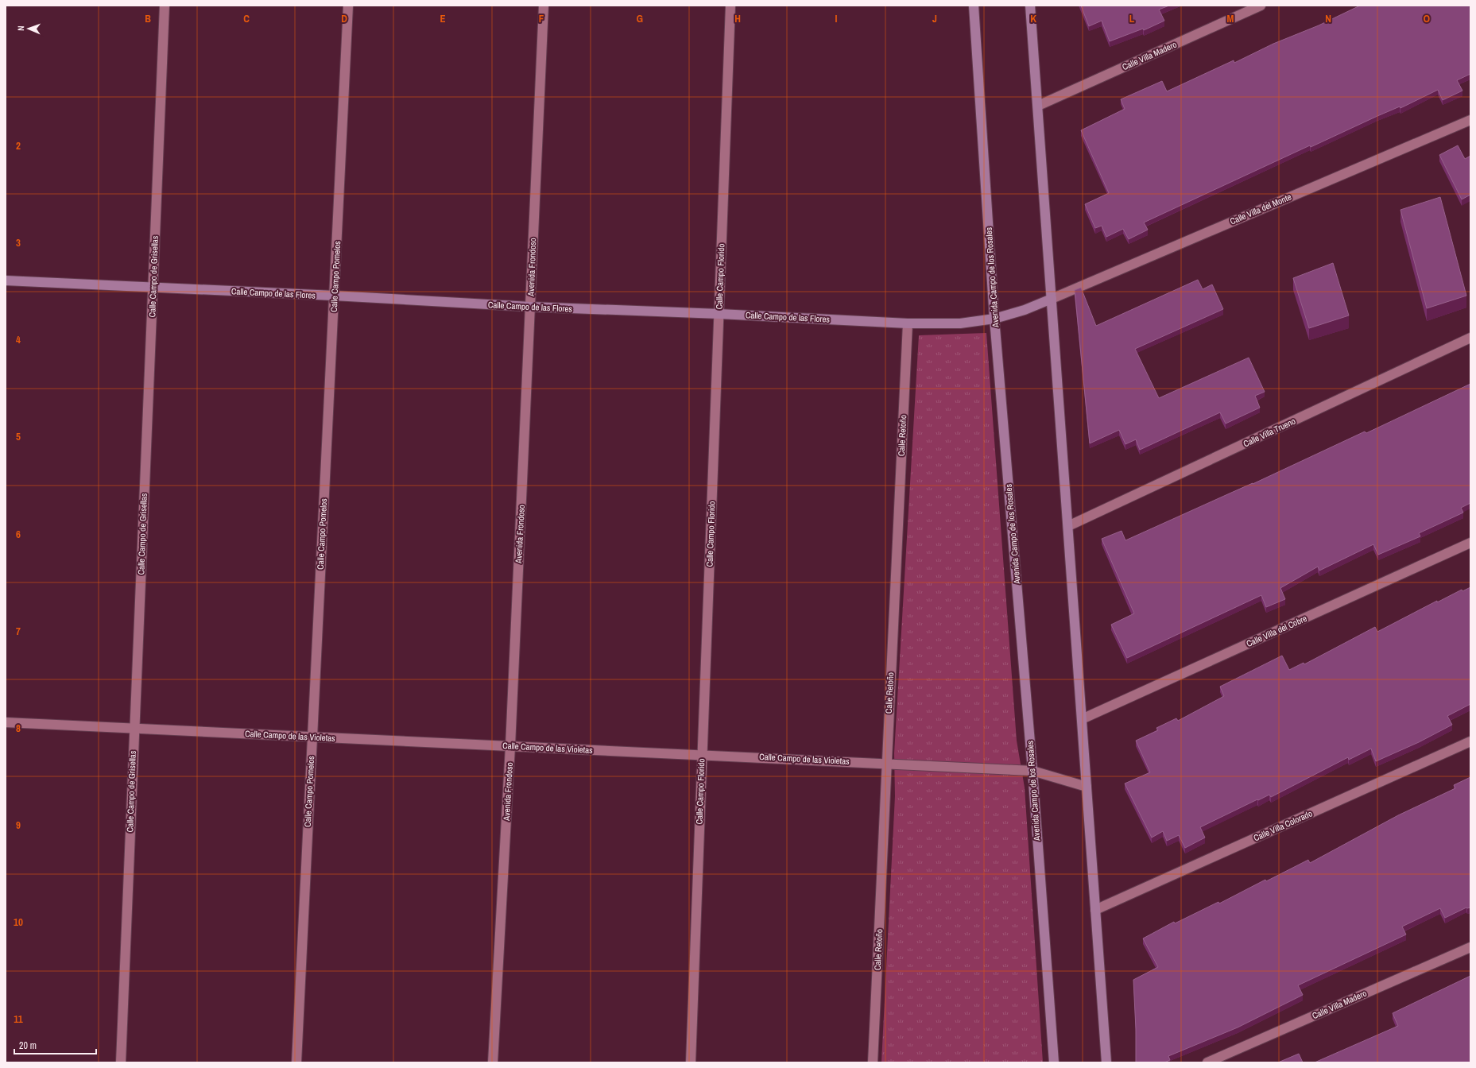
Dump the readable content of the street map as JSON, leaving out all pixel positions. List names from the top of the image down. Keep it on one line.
{"streets":{"street":["Calle Villa Madero","Calle Villa del Monte","Avenida Frondoso","Calle Campo de Grisellas","Calle Campo Pomelos","Calle Campo Florido","Avenida Campo de los Rosales","Calle Campo de las Flores","Calle Villa Trueno","Calle Retoño","Calle Villa del Cobre","Calle Campo de las Violetas","Calle Villa Colorado"]},"crossings":[["Calle Villa del Monte","Calle Campo de las Flores"],["Avenida Frondoso","Calle Campo de las Flores"],["Avenida Frondoso","Calle Campo de las Violetas"],["Calle Campo de Grisellas","Calle Campo de las Flores"],["Calle Campo de Grisellas","Calle Campo de las Violetas"],["Calle Campo Pomelos","Calle Campo de las Flores"],["Calle Campo Pomelos","Calle Campo de las Violetas"],["Calle Campo Florido","Calle Campo de las Flores"],["Calle Campo Florido","Calle Campo de las Violetas"],["Avenida Campo de los Rosales","Calle Campo de las Flores"],["Avenida Campo de los Rosales","Calle Campo de las Violetas"],["Calle Campo de las Flores","Calle Retoño"],["Calle Retoño","Calle Campo de las Violetas"]],"scale_bar":"20 m","north":"left","grid":{"columns":["B","C","D","E","F","G","H","I","J","K","L","M","N","O"],"rows":["2","3","4","5","6","7","8","9","10","11"]}}
